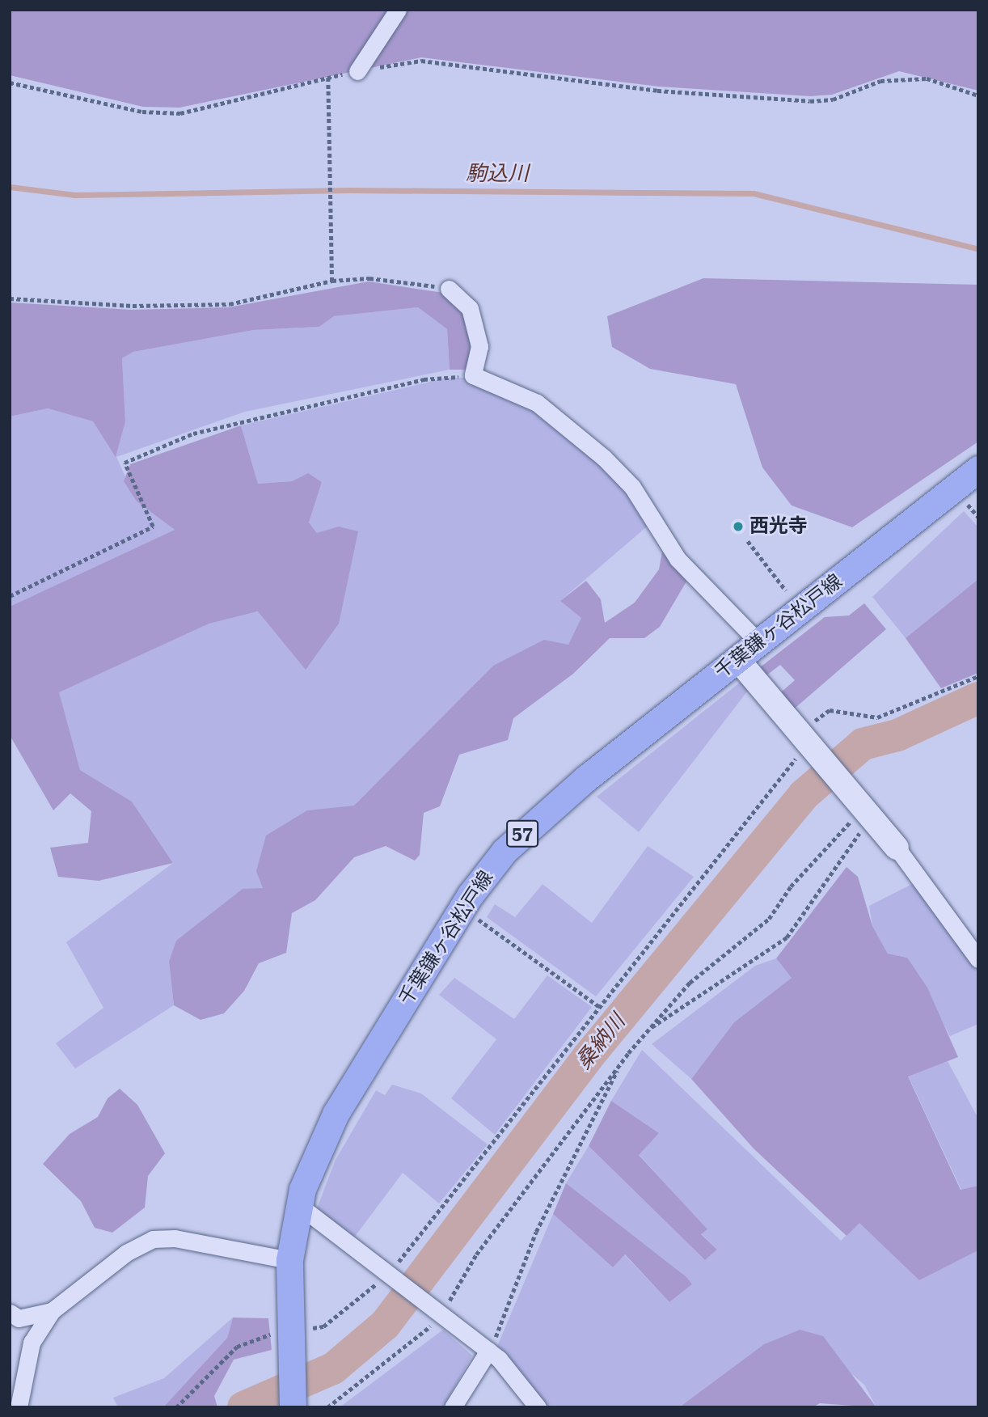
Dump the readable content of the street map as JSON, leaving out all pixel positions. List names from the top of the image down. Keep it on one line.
{"streets":{"main road":["千葉鎌ヶ谷松戸線","57"]},"water":["駒込川","桑納川"],"places":["西光寺"]}
